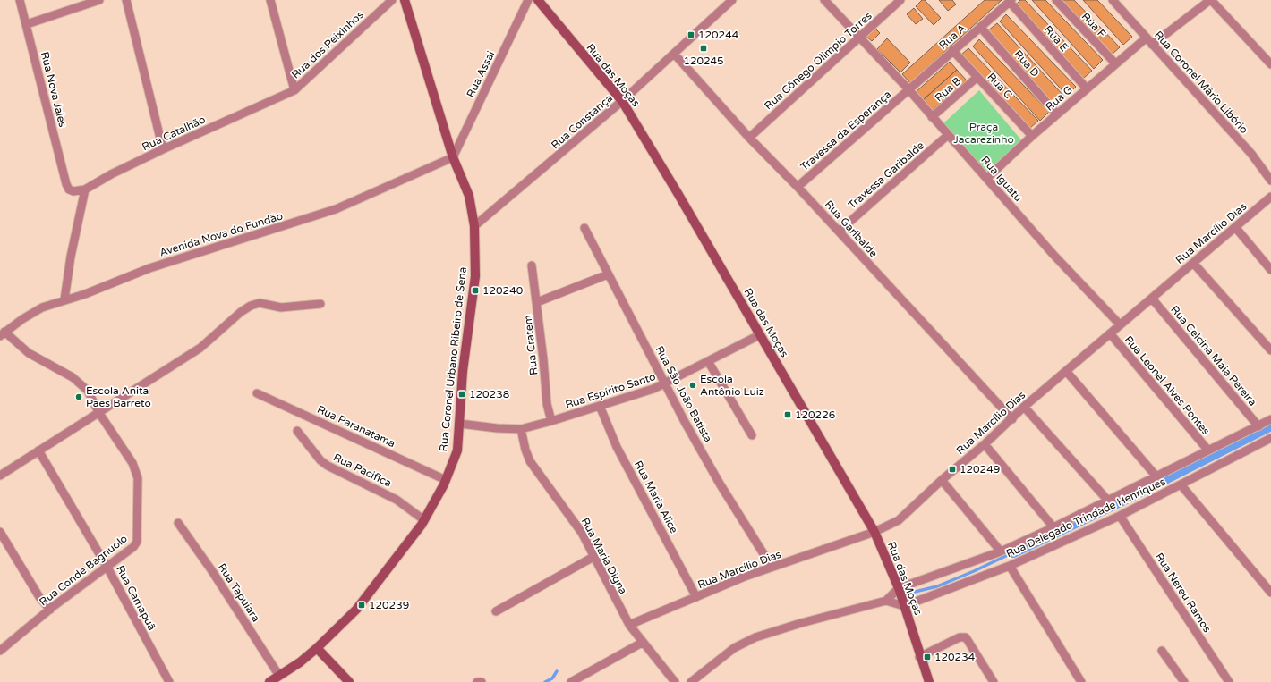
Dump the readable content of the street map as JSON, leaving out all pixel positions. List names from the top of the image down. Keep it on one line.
{"streets":{"street":["Rua F","Rua A","Rua E","Rua dos Peixinhos","Rua Cônego Olimpio Torres","Rua D","Rua Assai","Rua das Moças","Rua Coronel Mário Libório","Rua C","Rua Nova Jales","Rua B","Rua G","Rua Constança","Travessa da Esperança","Rua Catalhão","Travessa Garibalde","Rua Iguatu","Rua Garibalde","Rua Marcílio Dias","Avenida Nova do Fundão","Rua Cratem","Rua Celcina Maia Pereira","Rua Coronel Urbano Ribeiro de Sena","Rua Leonel Alves Pontes","Rua Espírito Santo","Rua São João Batista","Rua Paranatama","Rua Pacifica","Rua Maria Alice","Rua Delegado Trindade Henriques","Rua Maria Digna","Rua Conde Bagnuolo","Rua Tapuiara","Rua Nereu Ramos","Rua Camapuã"]},"crossings":[["Rua F","Rua G"],["Rua A","Rua E"],["Rua A","Rua D"],["Rua A","Rua C"],["Rua A","Travessa da Esperança"],["Rua A","Rua Iguatu"],["Rua E","Rua G"],["Rua dos Peixinhos","Rua Catalhão"],["Rua Cônego Olimpio Torres","Rua Iguatu"],["Rua Cônego Olimpio Torres","Rua Garibalde"],["Rua D","Rua G"],["Rua Assai","Avenida Nova do Fundão"],["Rua Assai","Rua Coronel Urbano Ribeiro de Sena"],["Rua das Moças","Rua Constança"],["Rua das Moças","Rua Marcílio Dias"],["Rua das Moças","Rua Espírito Santo"],["Rua das Moças","Rua Delegado Trindade Henriques"],["Rua Coronel Mário Libório","Rua G"],["Rua C","Rua B"],["Rua C","Rua G"],["Rua Nova Jales","Rua Catalhão"],["Rua B","Rua Iguatu"],["Rua G","Rua Iguatu"],["Rua Constança","Rua Garibalde"],["Rua Constança","Rua Coronel Urbano Ribeiro de Sena"],["Travessa da Esperança","Rua Iguatu"],["Travessa da Esperança","Rua Garibalde"],["Travessa Garibalde","Rua Iguatu"],["Travessa Garibalde","Rua Garibalde"],["Rua Iguatu","Rua Marcílio Dias"],["Rua Garibalde","Rua Marcílio Dias"],["Rua Marcílio Dias","Rua Celcina Maia Pereira"],["Rua Marcílio Dias","Rua Leonel Alves Pontes"],["Rua Marcílio Dias","Rua São João Batista"],["Rua Marcílio Dias","Rua Maria Alice"],["Rua Marcílio Dias","Rua Delegado Trindade Henriques"],["Rua Marcílio Dias","Rua Maria Digna"],["Avenida Nova do Fundão","Rua Coronel Urbano Ribeiro de Sena"],["Avenida Nova do Fundão","Rua Conde Bagnuolo"],["Rua Cratem","Rua Espírito Santo"],["Rua Celcina Maia Pereira","Rua Delegado Trindade Henriques"],["Rua Coronel Urbano Ribeiro de Sena","Rua Espírito Santo"],["Rua Coronel Urbano Ribeiro de Sena","Rua Paranatama"],["Rua Coronel Urbano Ribeiro de Sena","Rua Pacifica"],["Rua Coronel Urbano Ribeiro de Sena","Rua Tapuiara"],["Rua Leonel Alves Pontes","Rua Delegado Trindade Henriques"],["Rua Espírito Santo","Rua São João Batista"],["Rua Espírito Santo","Rua Maria Alice"],["Rua Espírito Santo","Rua Maria Digna"],["Rua Delegado Trindade Henriques","Rua Nereu Ramos"],["Rua Conde Bagnuolo","Rua Camapuã"]],"parks":["Praça Jacarezinho"],"places":{"transit":["120244","120245","120240","120238","120226","120249","120239","120234"],"other":["Escola Antônio Luiz","Escola Anita Paes Barreto"]}}
